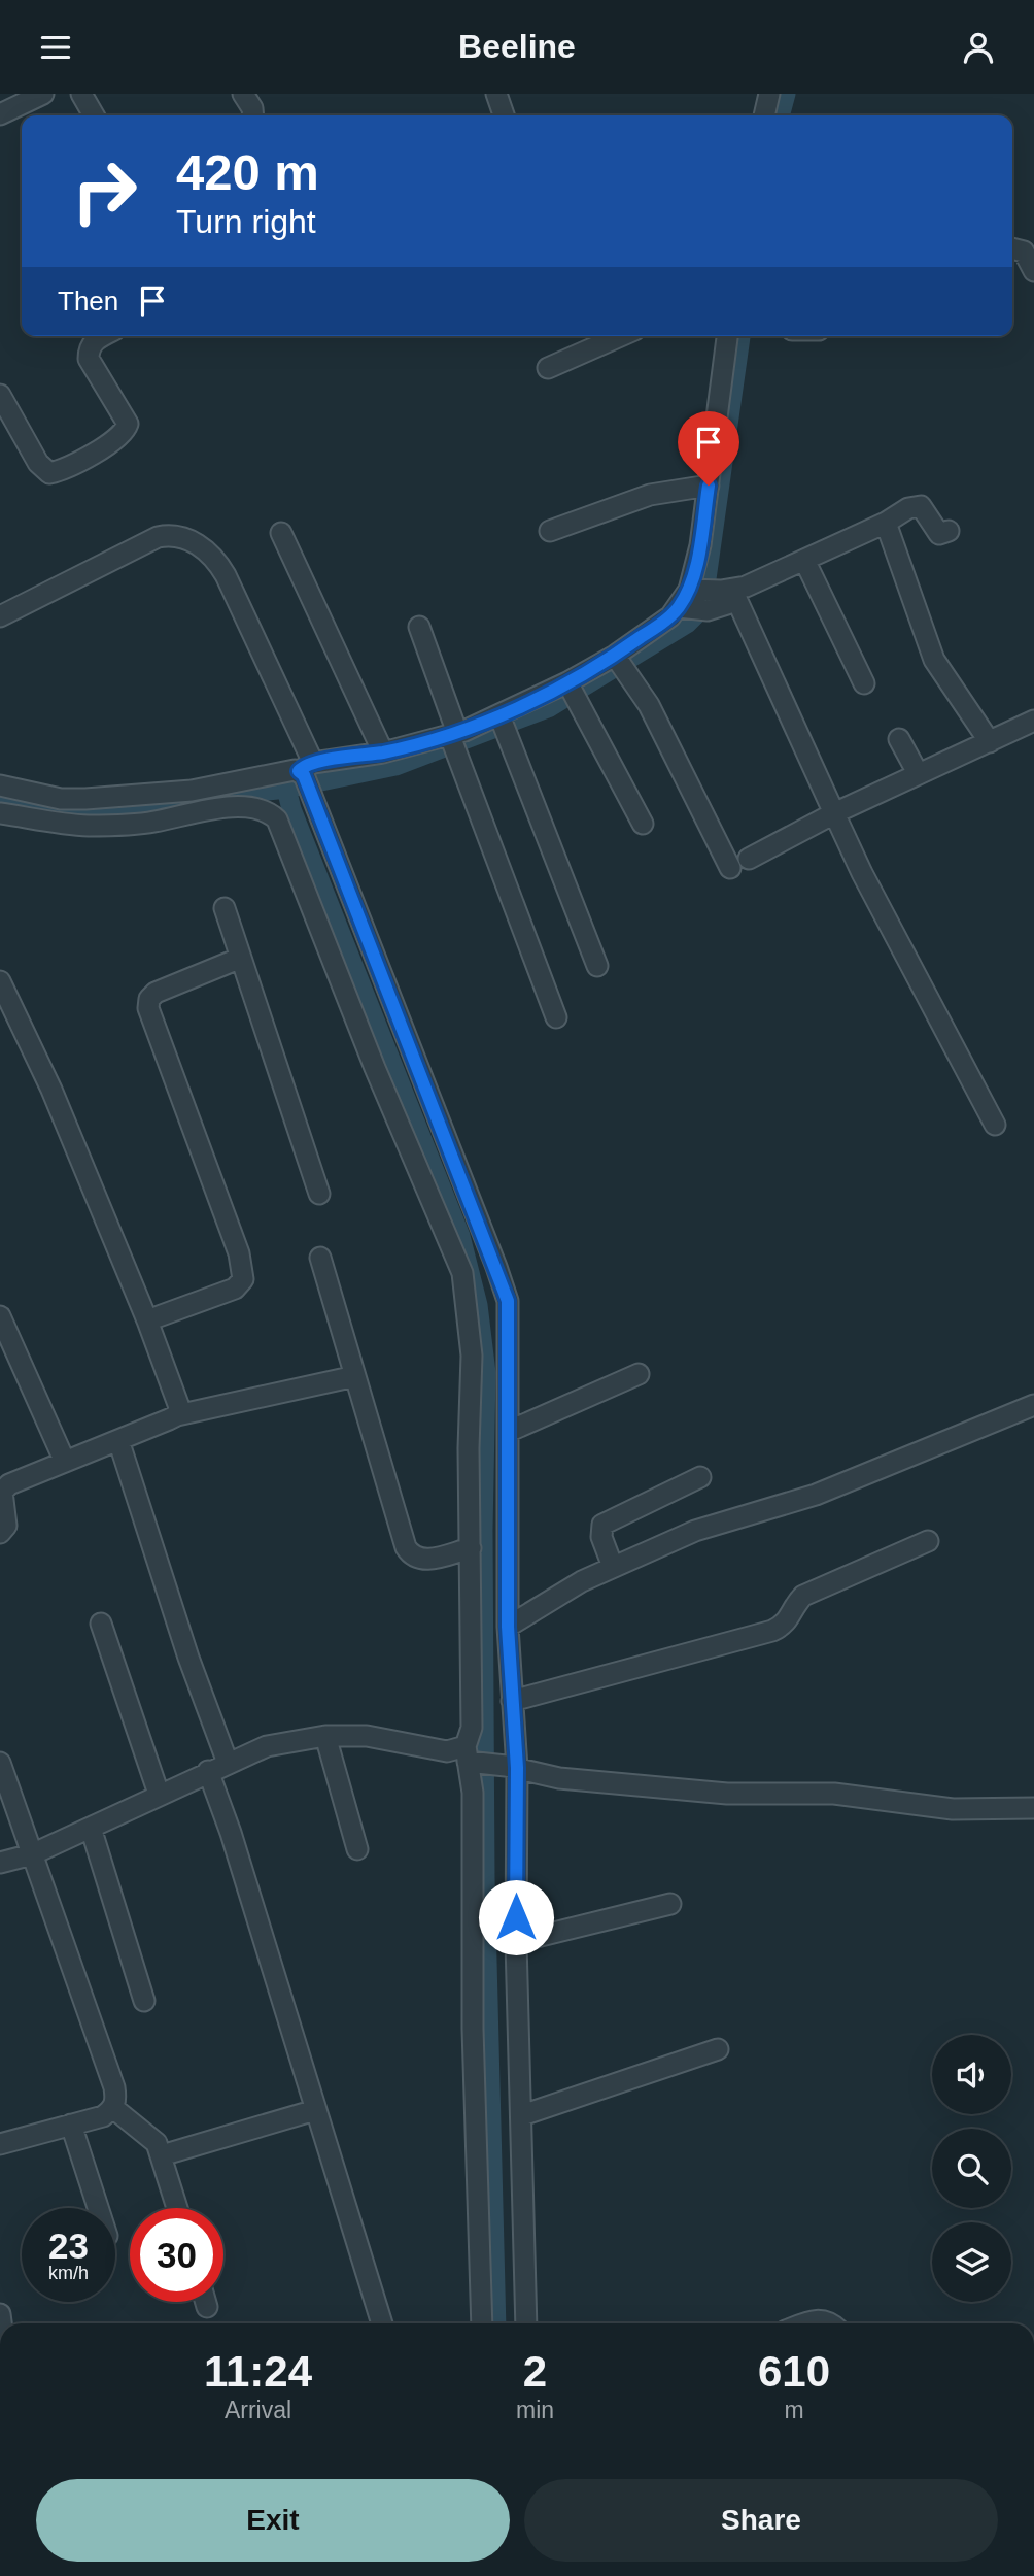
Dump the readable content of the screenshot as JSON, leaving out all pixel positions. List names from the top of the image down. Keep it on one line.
{"page":{"header":"Beeline","turn":["420 m","Turn right"],"then":"Then","speed":"23 km/h","limit":"30","eta":["11:24","Arrival","2","min","610","m"],"buttons":["Exit","Share"]}}
